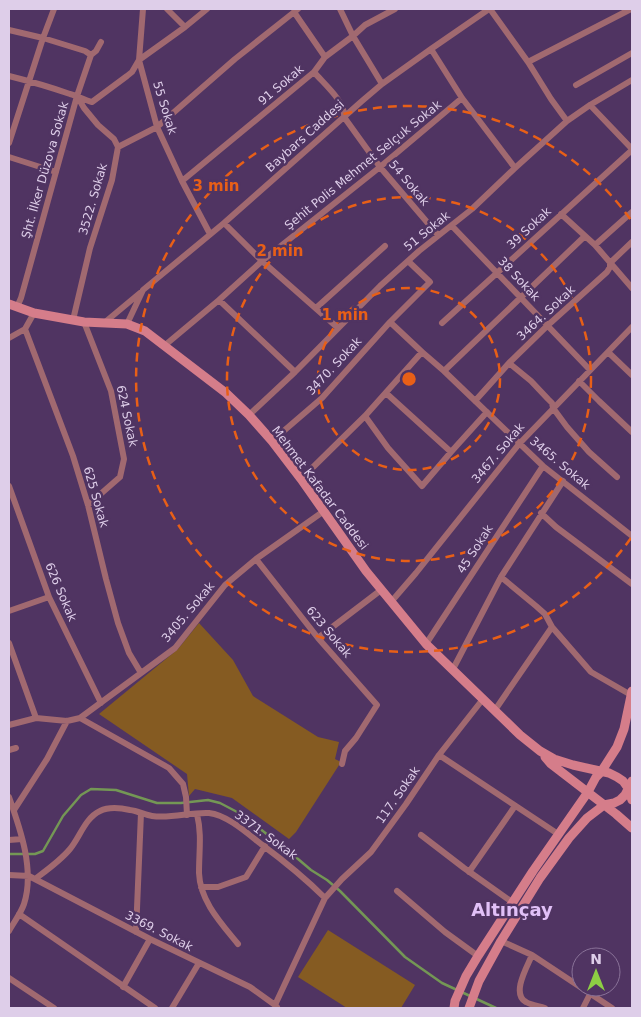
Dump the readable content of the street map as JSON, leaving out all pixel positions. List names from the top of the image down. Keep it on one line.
{"streets":{"main road":["Mehmet Kafadar Caddesi"],"street":["91 Sokak","55 Sokak","Baybars Caddesi","Şehit Polis Mehmet Selçuk Sokak","Şht. İlker Düzova Sokak","54 Sokak","3522. Sokak","39 Sokak","51 Sokak","38 Sokak","3464. Sokak","3470. Sokak","624 Sokak","3467. Sokak","3465. Sokak","625 Sokak","45 Sokak","626 Sokak","3405. Sokak","623 Sokak","117. Sokak","3371. Sokak","3369. Sokak"]},"crossings":[["91 Sokak","55 Sokak"],["91 Sokak","54 Sokak"],["55 Sokak","Baybars Caddesi"],["Baybars Caddesi","54 Sokak"],["Baybars Caddesi","Mehmet Kafadar Caddesi"],["Şehit Polis Mehmet Selçuk Sokak","54 Sokak"],["Şehit Polis Mehmet Selçuk Sokak","Mehmet Kafadar Caddesi"],["Şht. İlker Düzova Sokak","Mehmet Kafadar Caddesi"],["54 Sokak","51 Sokak"],["3522. Sokak","Mehmet Kafadar Caddesi"],["39 Sokak","38 Sokak"],["51 Sokak","38 Sokak"],["51 Sokak","3470. Sokak"],["51 Sokak","Mehmet Kafadar Caddesi"],["38 Sokak","3464. Sokak"],["38 Sokak","3467. Sokak"],["3464. Sokak","3465. Sokak"],["3470. Sokak","3465. Sokak"],["3470. Sokak","Mehmet Kafadar Caddesi"],["624 Sokak","Mehmet Kafadar Caddesi"],["624 Sokak","625 Sokak"],["3467. Sokak","3465. Sokak"],["3467. Sokak","Mehmet Kafadar Caddesi"],["3465. Sokak","45 Sokak"],["Mehmet Kafadar Caddesi","45 Sokak"],["Mehmet Kafadar Caddesi","3405. Sokak"],["Mehmet Kafadar Caddesi","117. Sokak"],["625 Sokak","3405. Sokak"],["626 Sokak","3405. Sokak"],["3405. Sokak","623 Sokak"],["117. Sokak","3371. Sokak"],["117. Sokak","3369. Sokak"],["3371. Sokak","3369. Sokak"]],"districts":["Altınçay"],"north":"top","rings":["3 min","2 min","1 min"]}
